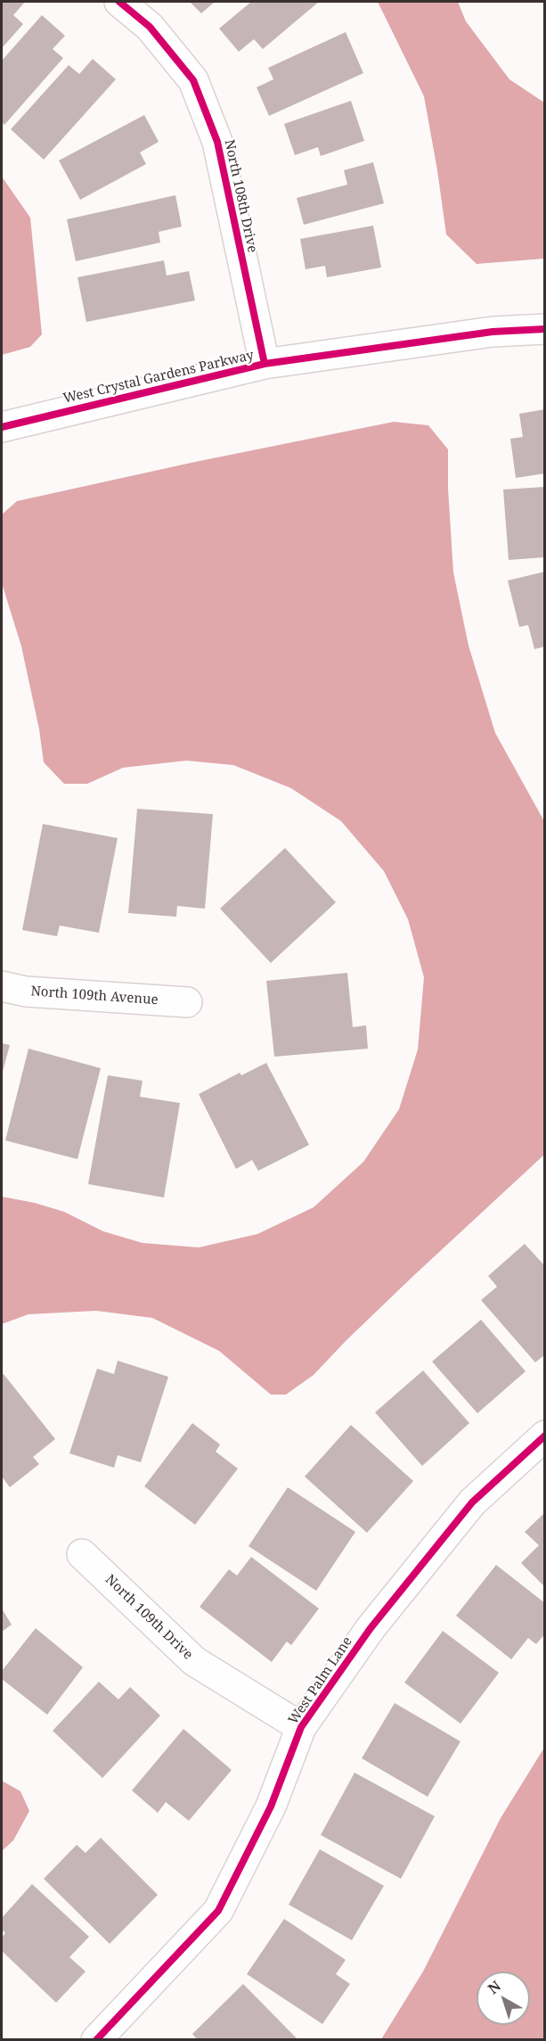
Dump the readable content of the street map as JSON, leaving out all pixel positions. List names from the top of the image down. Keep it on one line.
{"streets":{"street":["North 108th Drive","West Crystal Gardens Parkway","North 109th Avenue","North 109th Drive","West Palm Lane"]},"crossings":[["North 108th Drive","West Crystal Gardens Parkway"],["North 109th Drive","West Palm Lane"]],"north":"top left"}
